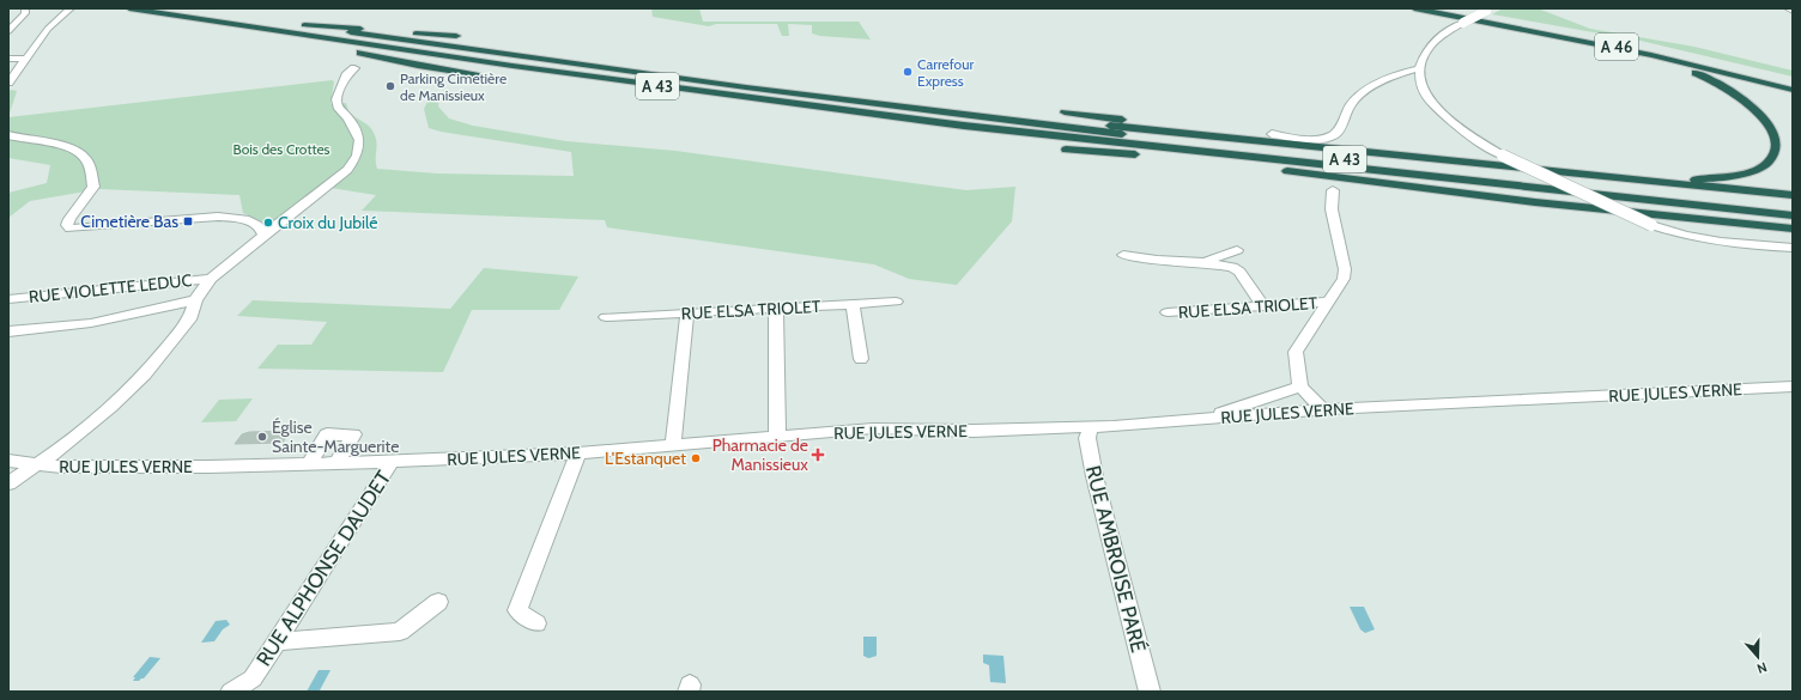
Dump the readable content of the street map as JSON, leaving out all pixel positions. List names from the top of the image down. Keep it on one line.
{"streets":{"highway":["A 46","A 43"],"street":["RUE VIOLETTE LEDUC","RUE ELSA TRIOLET","RUE JULES VERNE","RUE AMBROISE PARÉ","RUE ALPHONSE DAUDET"]},"crossings":[["RUE JULES VERNE","RUE AMBROISE PARÉ"],["RUE JULES VERNE","RUE ALPHONSE DAUDET"]],"parks":["Bois des Crottes"],"places":{"other":["Carrefour Express","Parking Cimetière de Manissieux","Croix du Jubilé","Église Sainte-Marguerite","L'Estanquet"],"transit":["Cimetière Bas"],"health":["Pharmacie de Manissieux"]},"north":"bottom"}
